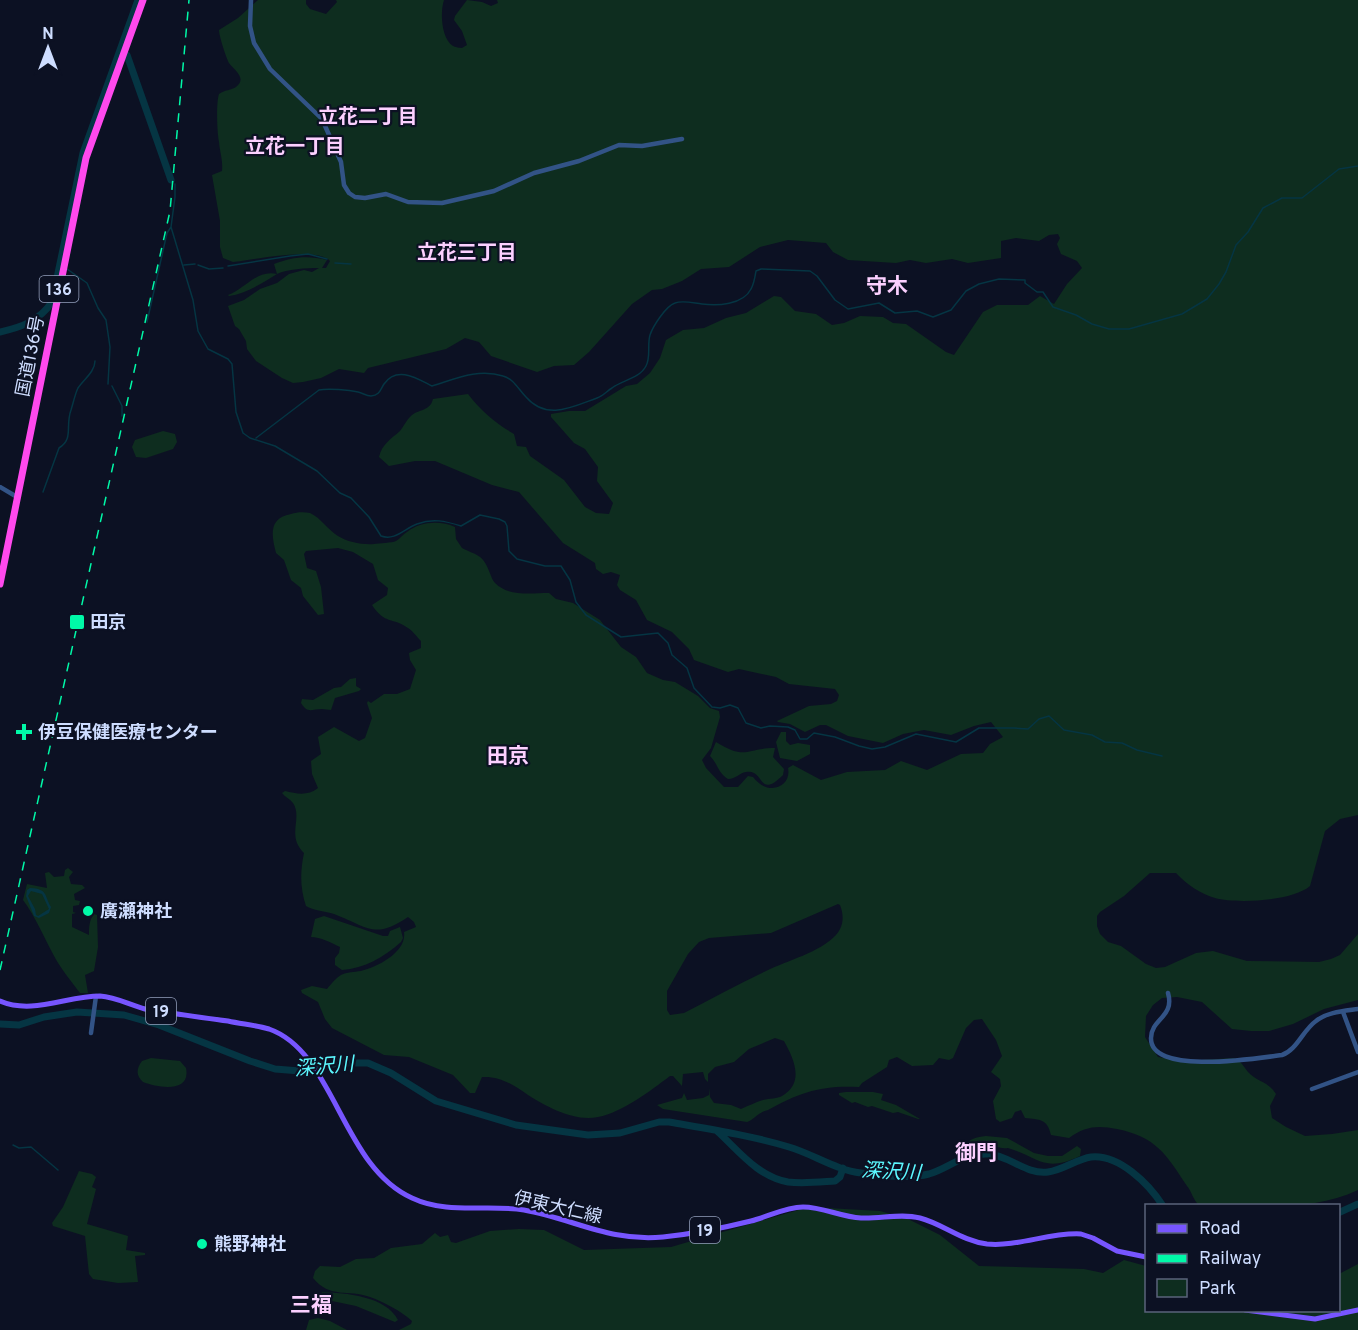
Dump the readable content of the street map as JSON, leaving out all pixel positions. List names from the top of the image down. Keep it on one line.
{"streets":{"highway":["136","国道136号"],"main road":["19","伊東大仁線"]},"districts":["立花二丁目","立花一丁目","立花三丁目","守木","田京","御門","三福"],"water":["深沢川"],"places":{"transit":["田京"],"health":["伊豆保健医療センター"],"other":["廣瀬神社","熊野神社"]},"legend":["Road","Railway","Park"],"north":"top"}
